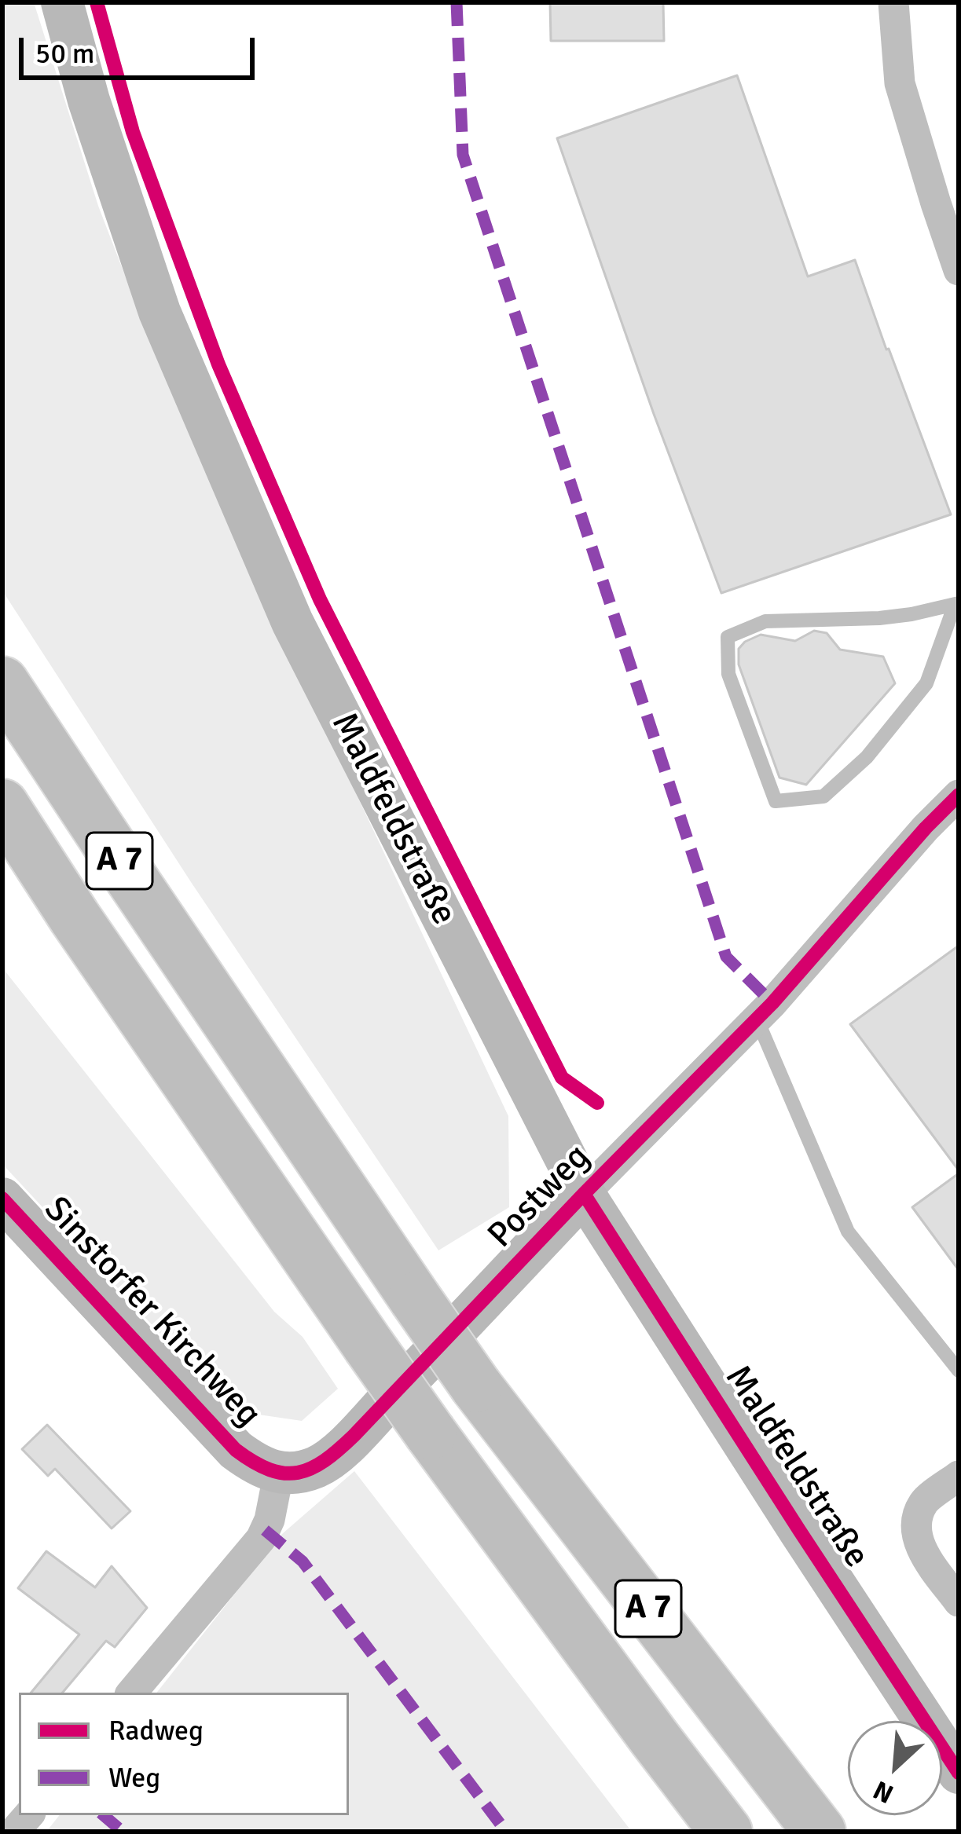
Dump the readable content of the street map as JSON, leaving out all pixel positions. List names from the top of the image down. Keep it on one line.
{"streets":{"highway":["A 7"],"main road":["Maldfeldstraße","Postweg","Sinstorfer Kirchweg"]},"crossings":[["Maldfeldstraße","Postweg"],["Postweg","Sinstorfer Kirchweg"]],"legend":["Radweg","Weg"],"scale_bar":"50 m","north":"bottom left"}
